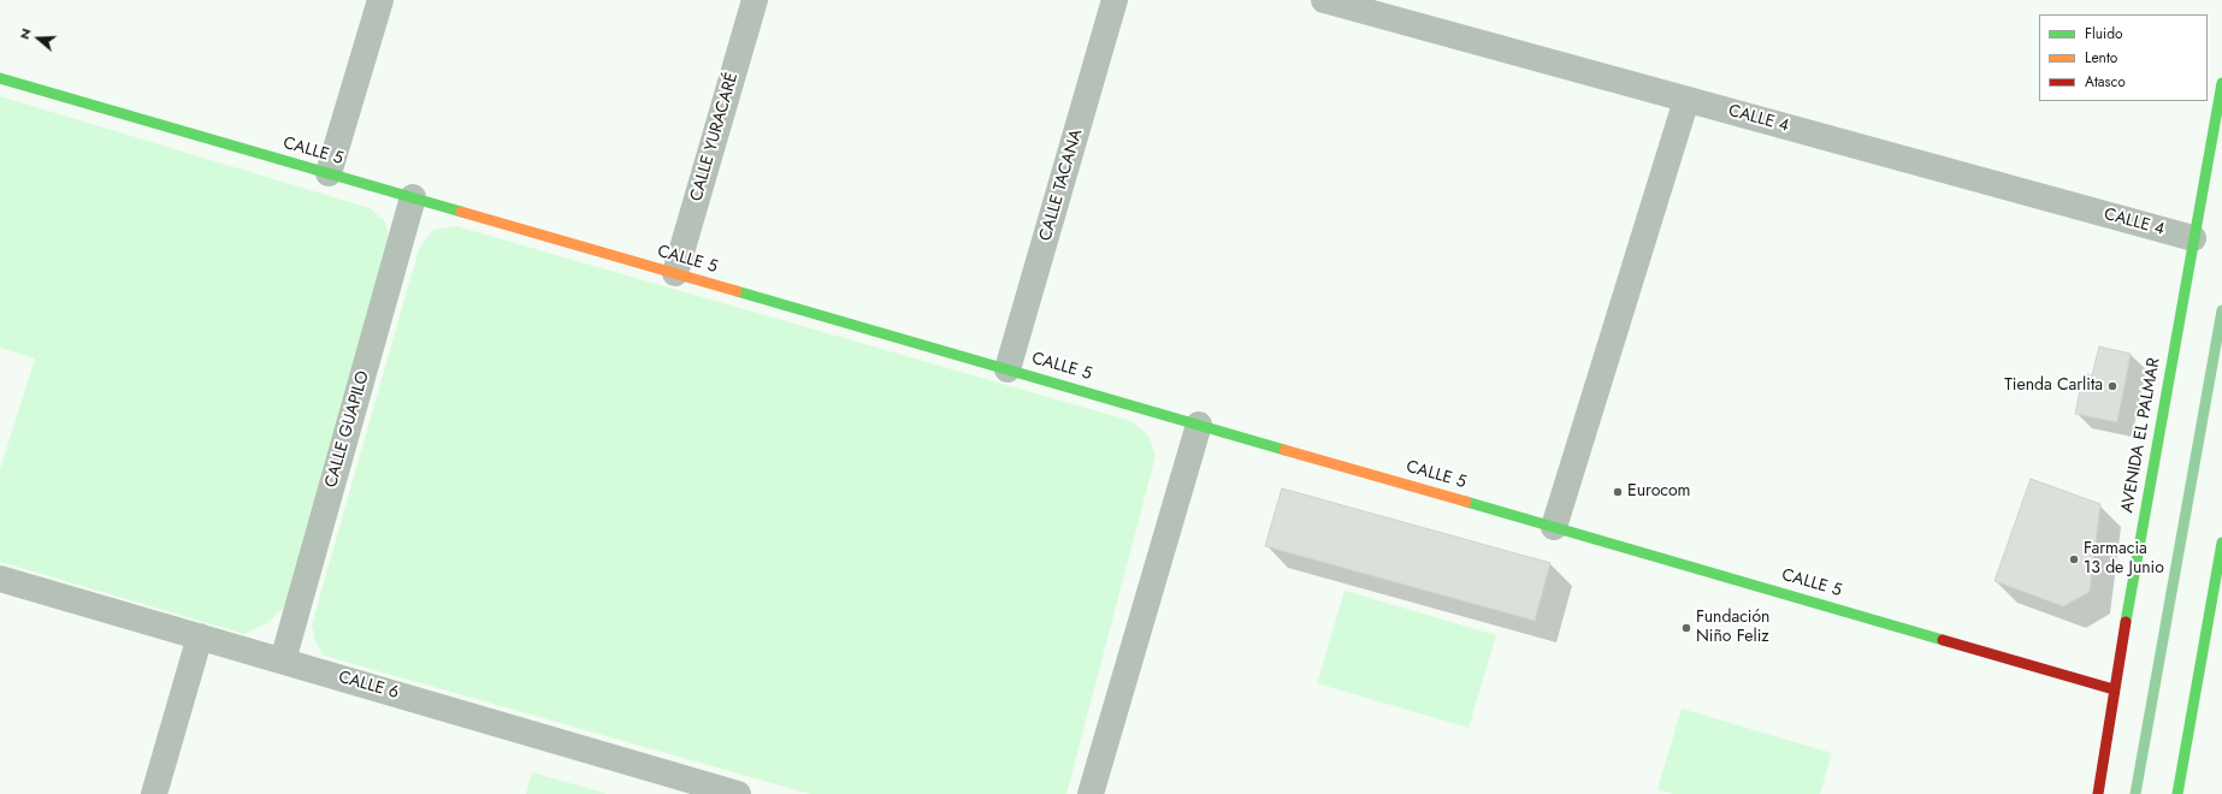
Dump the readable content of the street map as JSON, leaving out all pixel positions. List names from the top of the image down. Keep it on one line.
{"streets":{"street":["CALLE 4","CALLE YURACARÉ","CALLE 5","CALLE TACANA","CALLE GUAPILO","AVENIDA EL PALMAR","CALLE 6"]},"crossings":[["CALLE 4","AVENIDA EL PALMAR"],["CALLE YURACARÉ","CALLE 5"],["CALLE 5","CALLE TACANA"],["CALLE 5","CALLE GUAPILO"],["CALLE 5","AVENIDA EL PALMAR"],["CALLE GUAPILO","CALLE 6"]],"places":["Tienda Carlita","Eurocom","Farmacia 13 de Junio","Fundación Niño Feliz"],"legend":["Fluido","Lento","Atasco"],"north":"left"}
